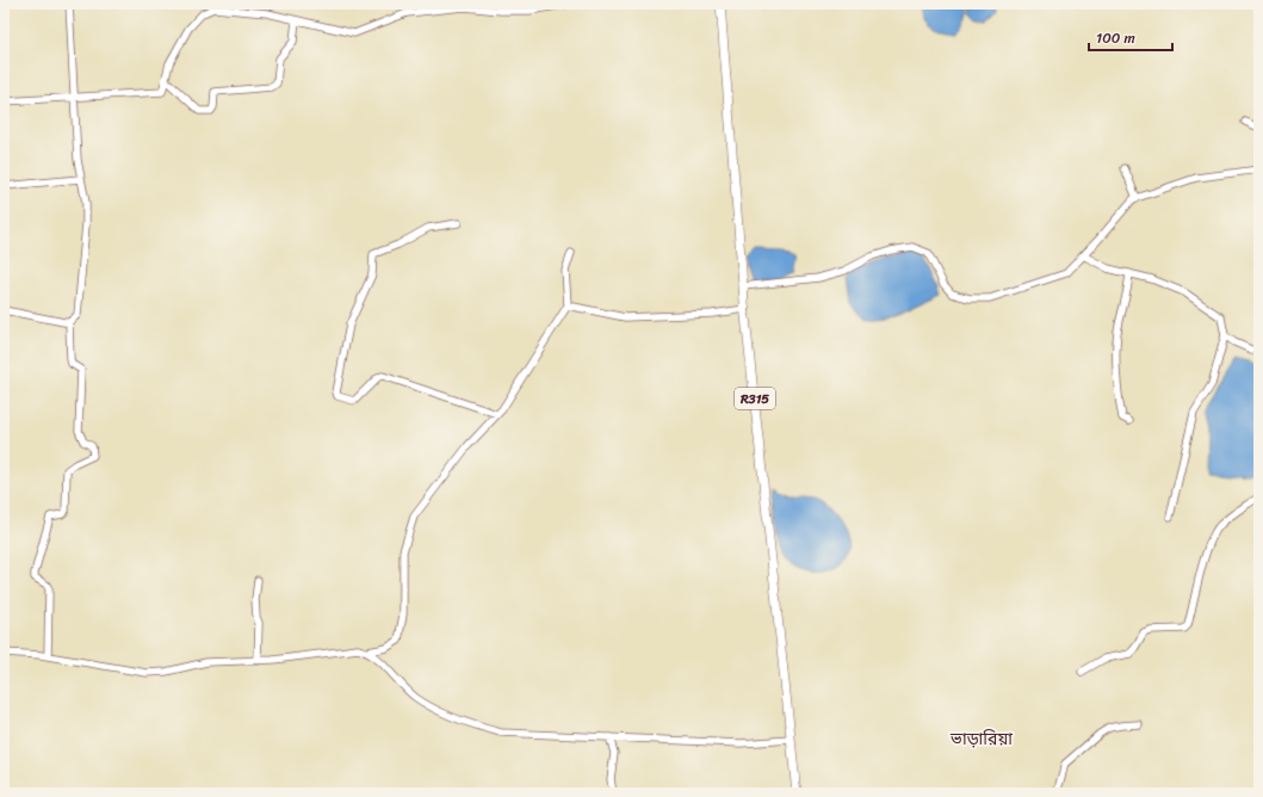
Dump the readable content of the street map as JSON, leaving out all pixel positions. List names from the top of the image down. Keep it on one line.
{"streets":{"main road":["R315"]},"districts":["ভাড়ারিয়া"],"scale_bar":"100 m"}
